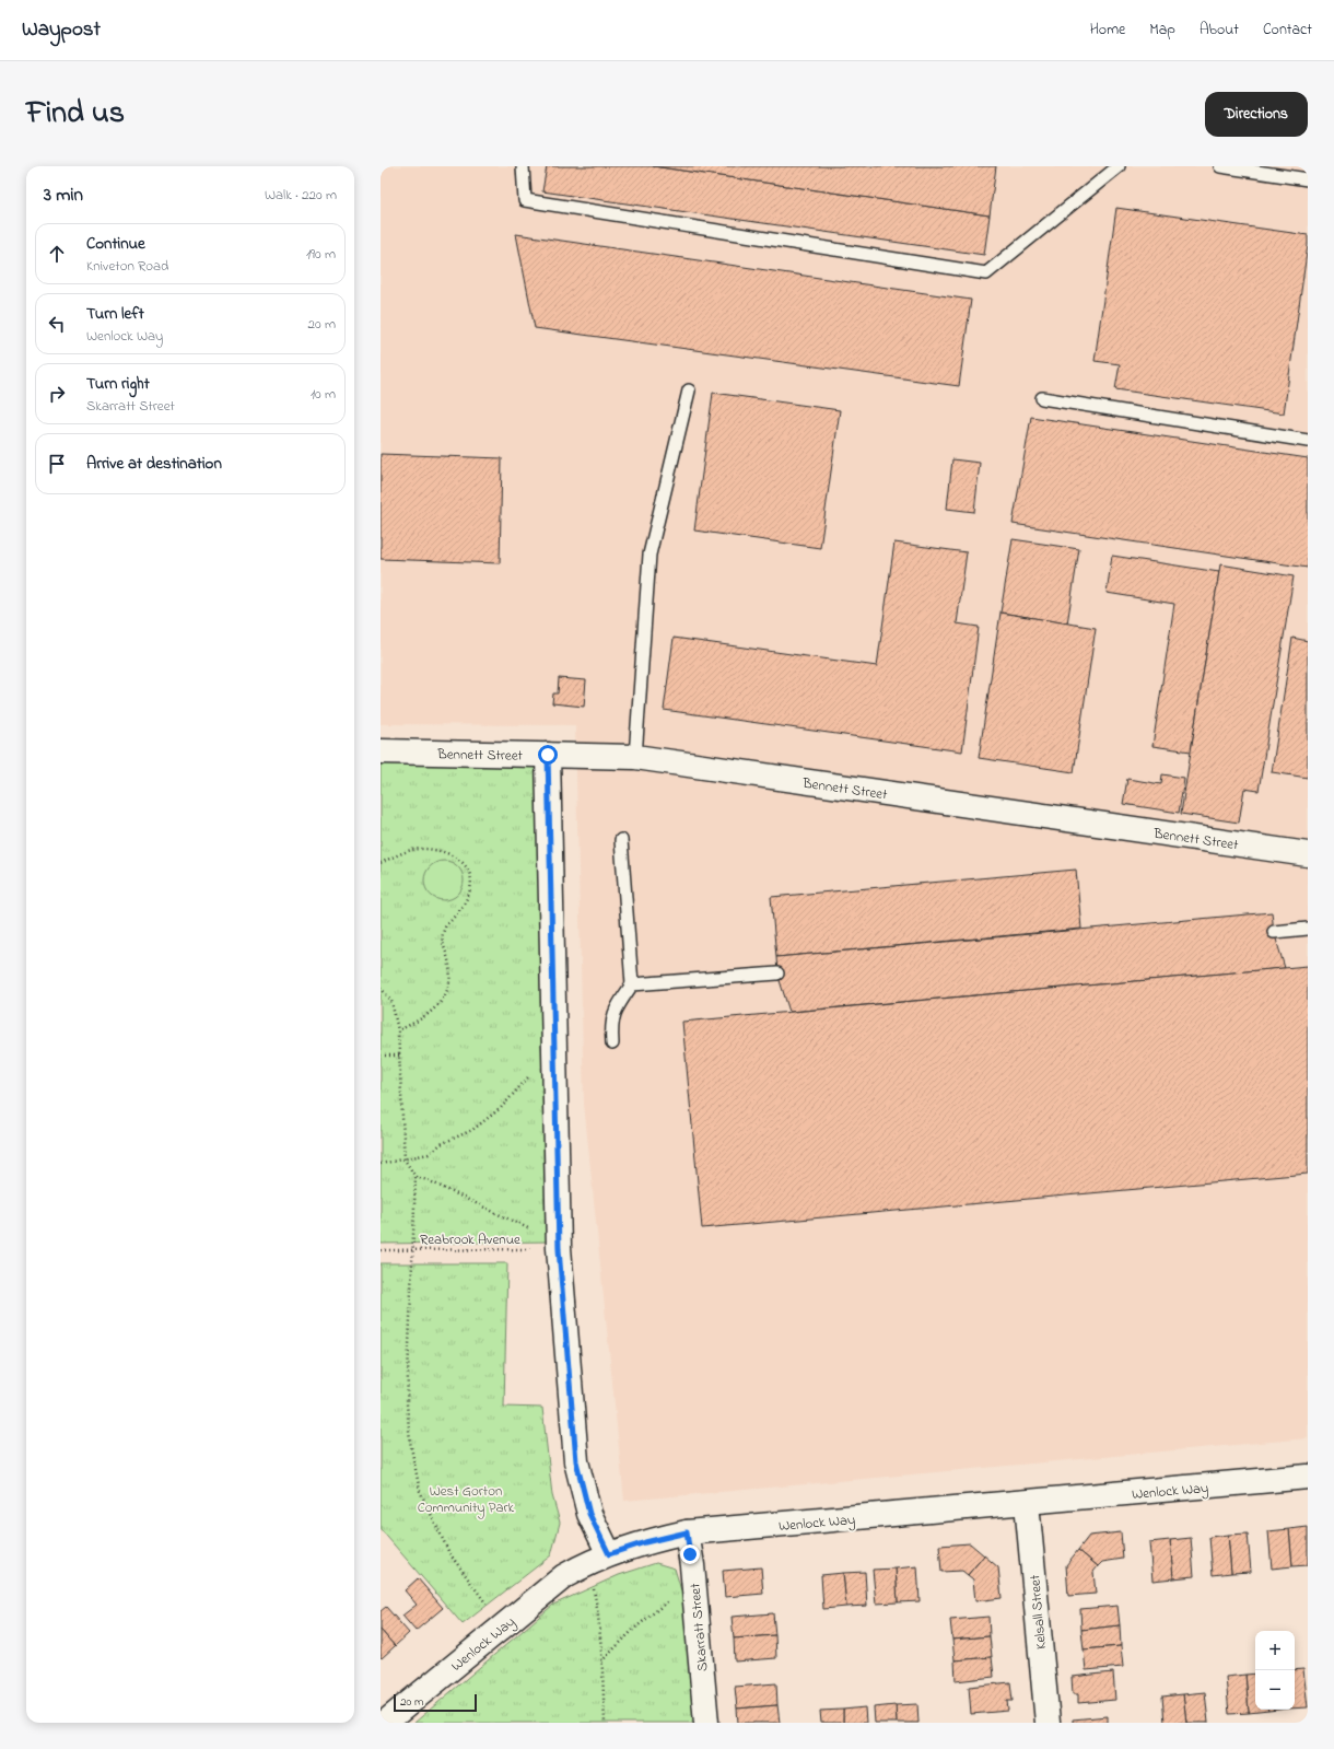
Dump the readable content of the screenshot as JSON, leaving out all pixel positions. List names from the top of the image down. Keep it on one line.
{"streets":{"street":["Bennett Street","Wenlock Way","Kelsall Street","Skarratt Street"],"path":["Reabrook Avenue"]},"crossings":[["Wenlock Way","Kelsall Street"],["Wenlock Way","Skarratt Street"]],"parks":["West Gorton Community Park"],"scale_bar":"20 m","page":{"header":"Waypost","nav":["Home","Map","About","Contact"],"title":"Find us","buttons":"Directions","heading":["3 min","Walk · 220 m"],"list":[["Continue","Kniveton Road","190 m"],["Turn left","Wenlock Way","20 m"],["Turn right","Skarratt Street","10 m"],"Arrive at destination"],"map_buttons":["+","−"],"scale":"20 m"}}
